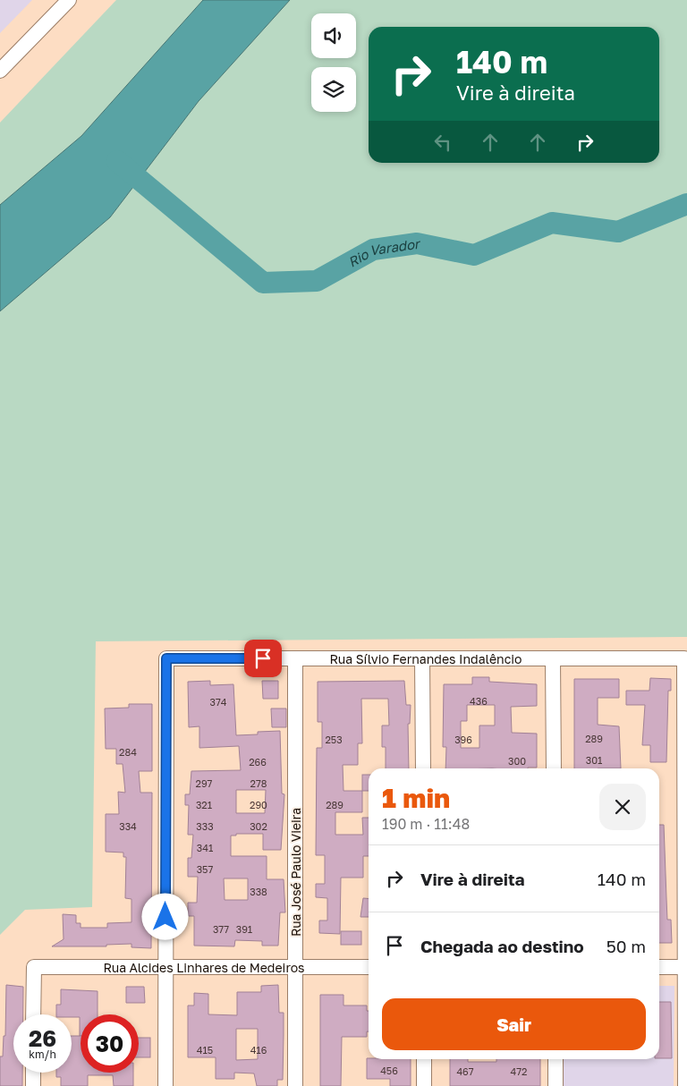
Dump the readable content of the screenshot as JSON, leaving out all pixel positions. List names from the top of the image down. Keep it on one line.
{"streets":{"street":["Rua Sílvio Fernandes Indalêncio","Rua José Paulo Vieira","Rua Alcides Linhares de Medeiros"]},"crossings":[["Rua Sílvio Fernandes Indalêncio","Rua José Paulo Vieira"],["Rua Sílvio Fernandes Indalêncio","Rua Alcides Linhares de Medeiros"],["Rua José Paulo Vieira","Rua Alcides Linhares de Medeiros"]],"water":["Rio Varador"],"house_numbers":["436","374","289","253","396","284","301","300","266","297","278","321","290","289","334","333","302","341","357","338","377","391","415","416","456","467","472"],"page":{"turn":["140 m","Vire à direita"],"heading":["1 min","190 m · 11:48"],"list":[{"name":"Vire à direita","value":"140 m"},{"name":"Chegada ao destino","value":"50 m"}],"buttons":"Sair","speed":"26 km/h","limit":"30"}}
